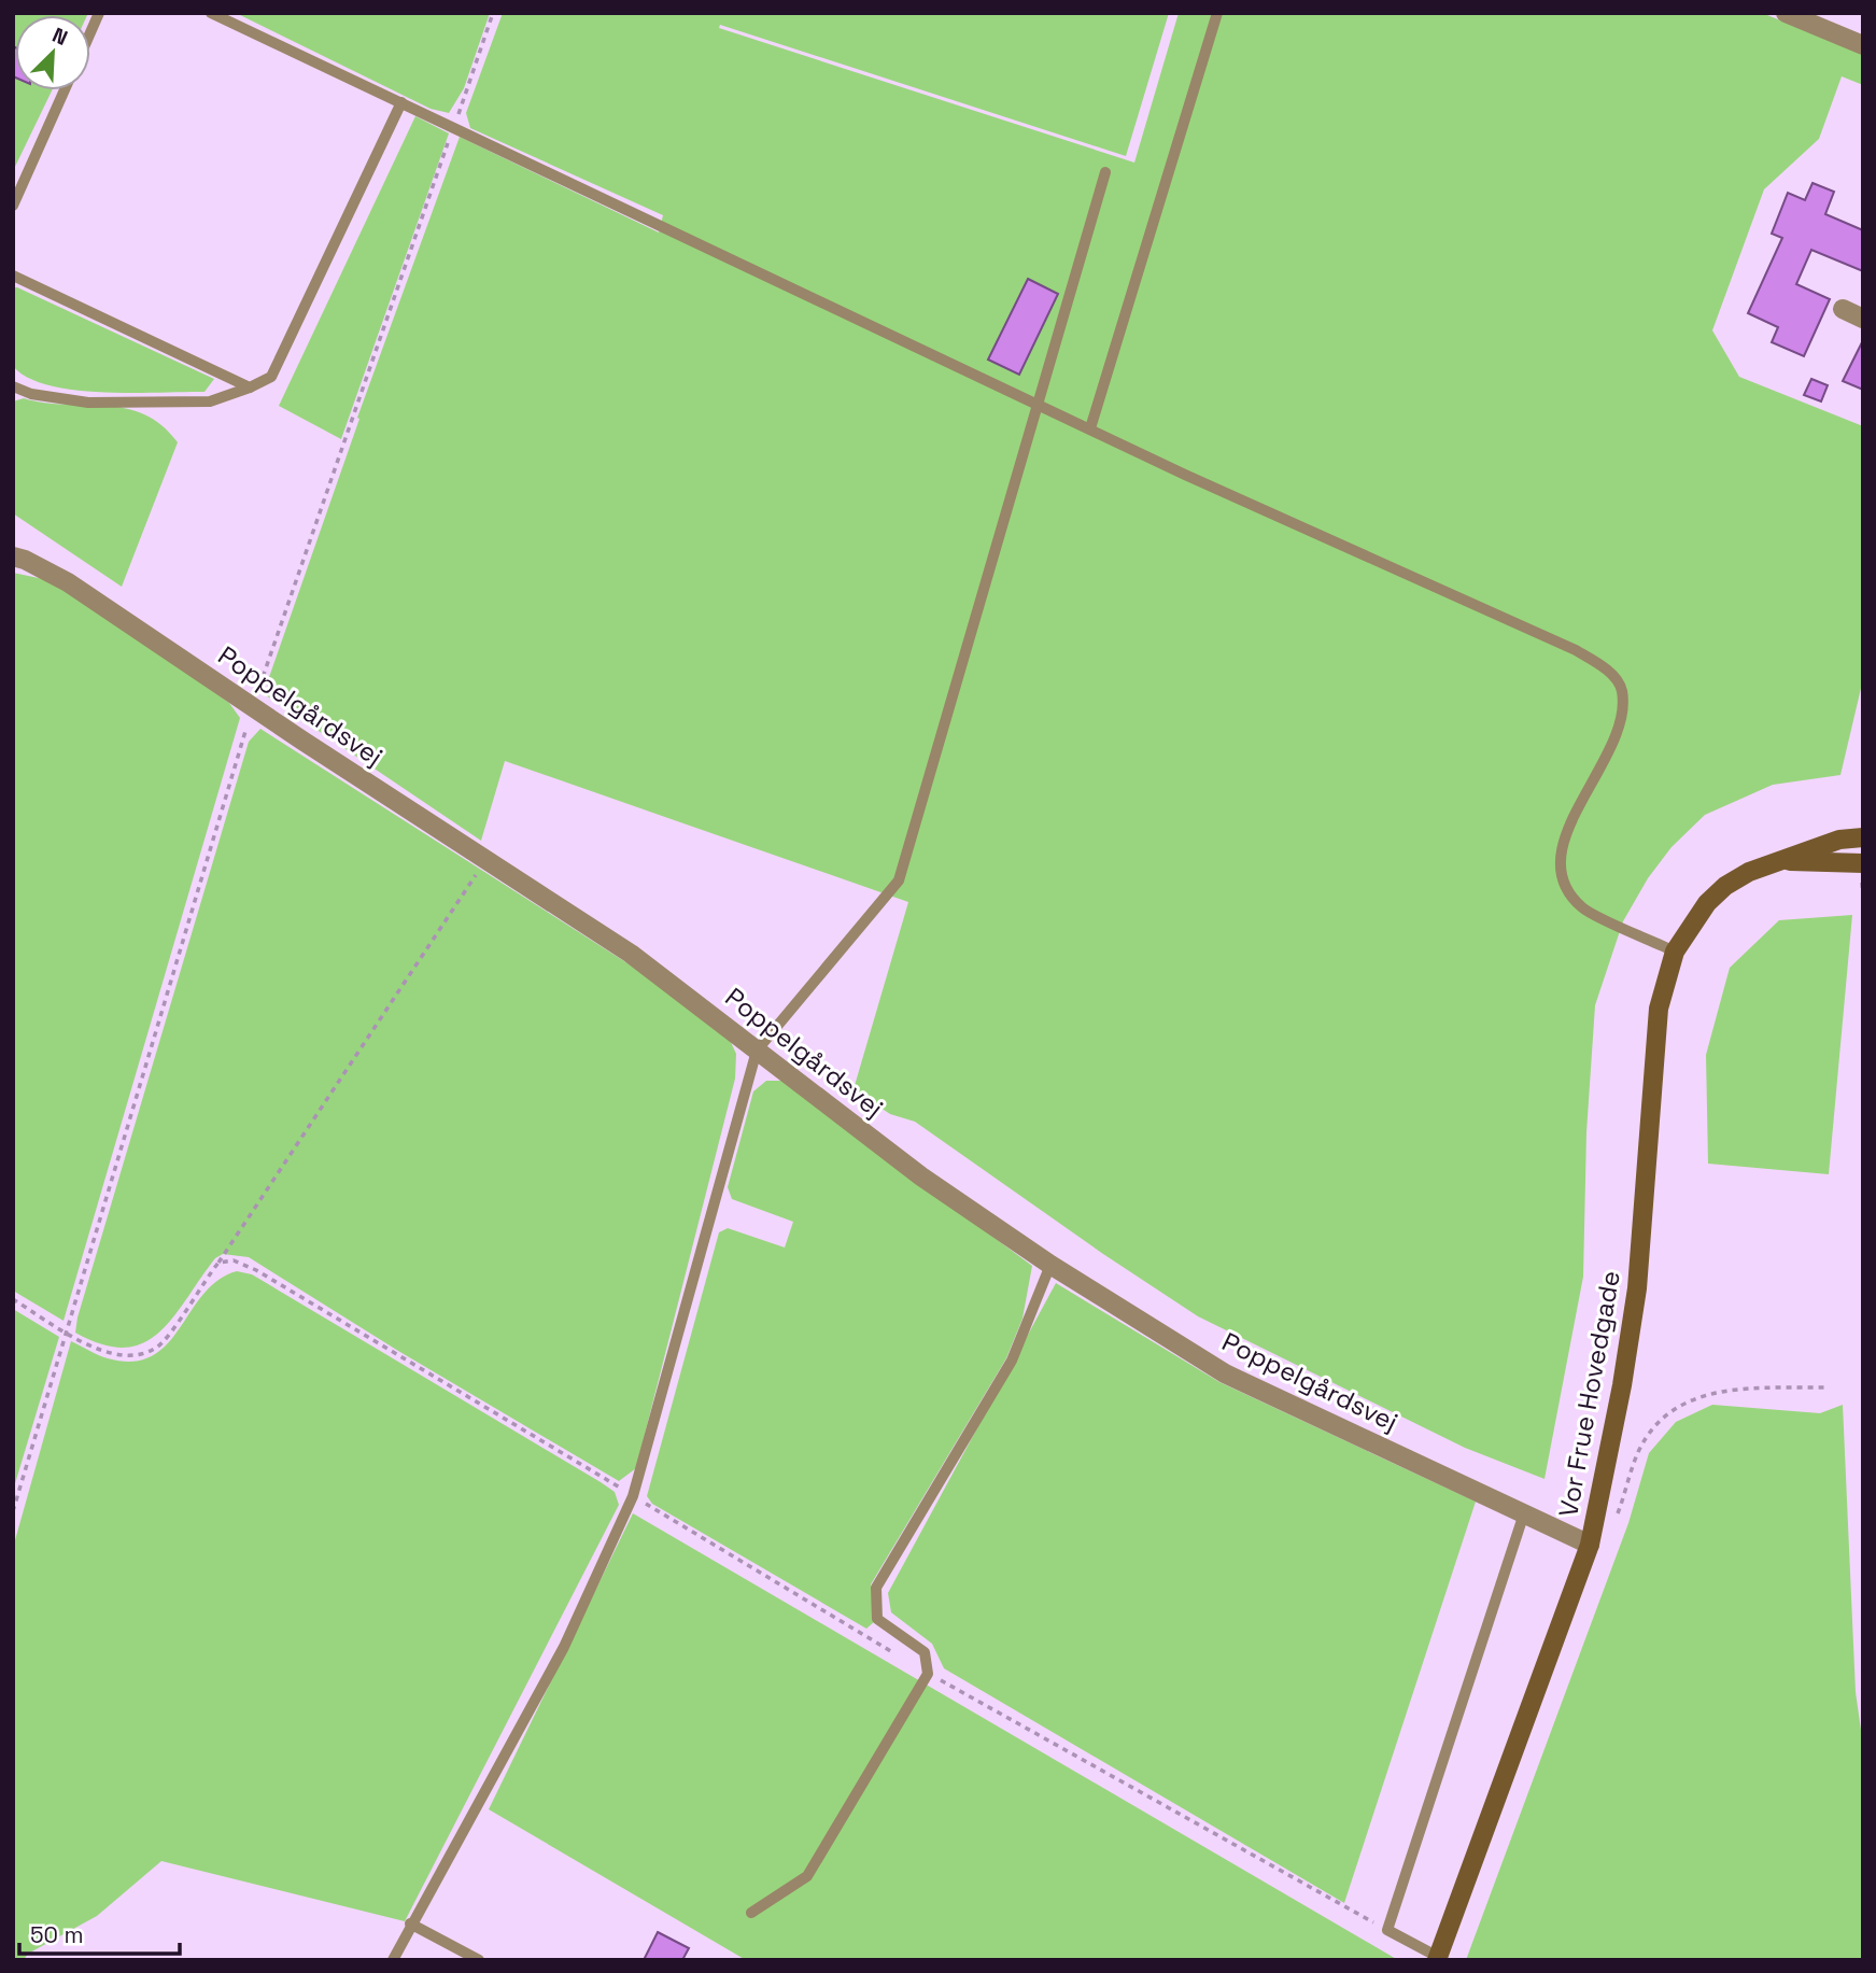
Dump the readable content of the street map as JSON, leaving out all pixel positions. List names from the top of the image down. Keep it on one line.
{"streets":{"street":["Poppelgårdsvej","Vor Frue Hovedgade"]},"crossings":[["Poppelgårdsvej","Vor Frue Hovedgade"]],"scale_bar":"50 m","north":"top right"}
